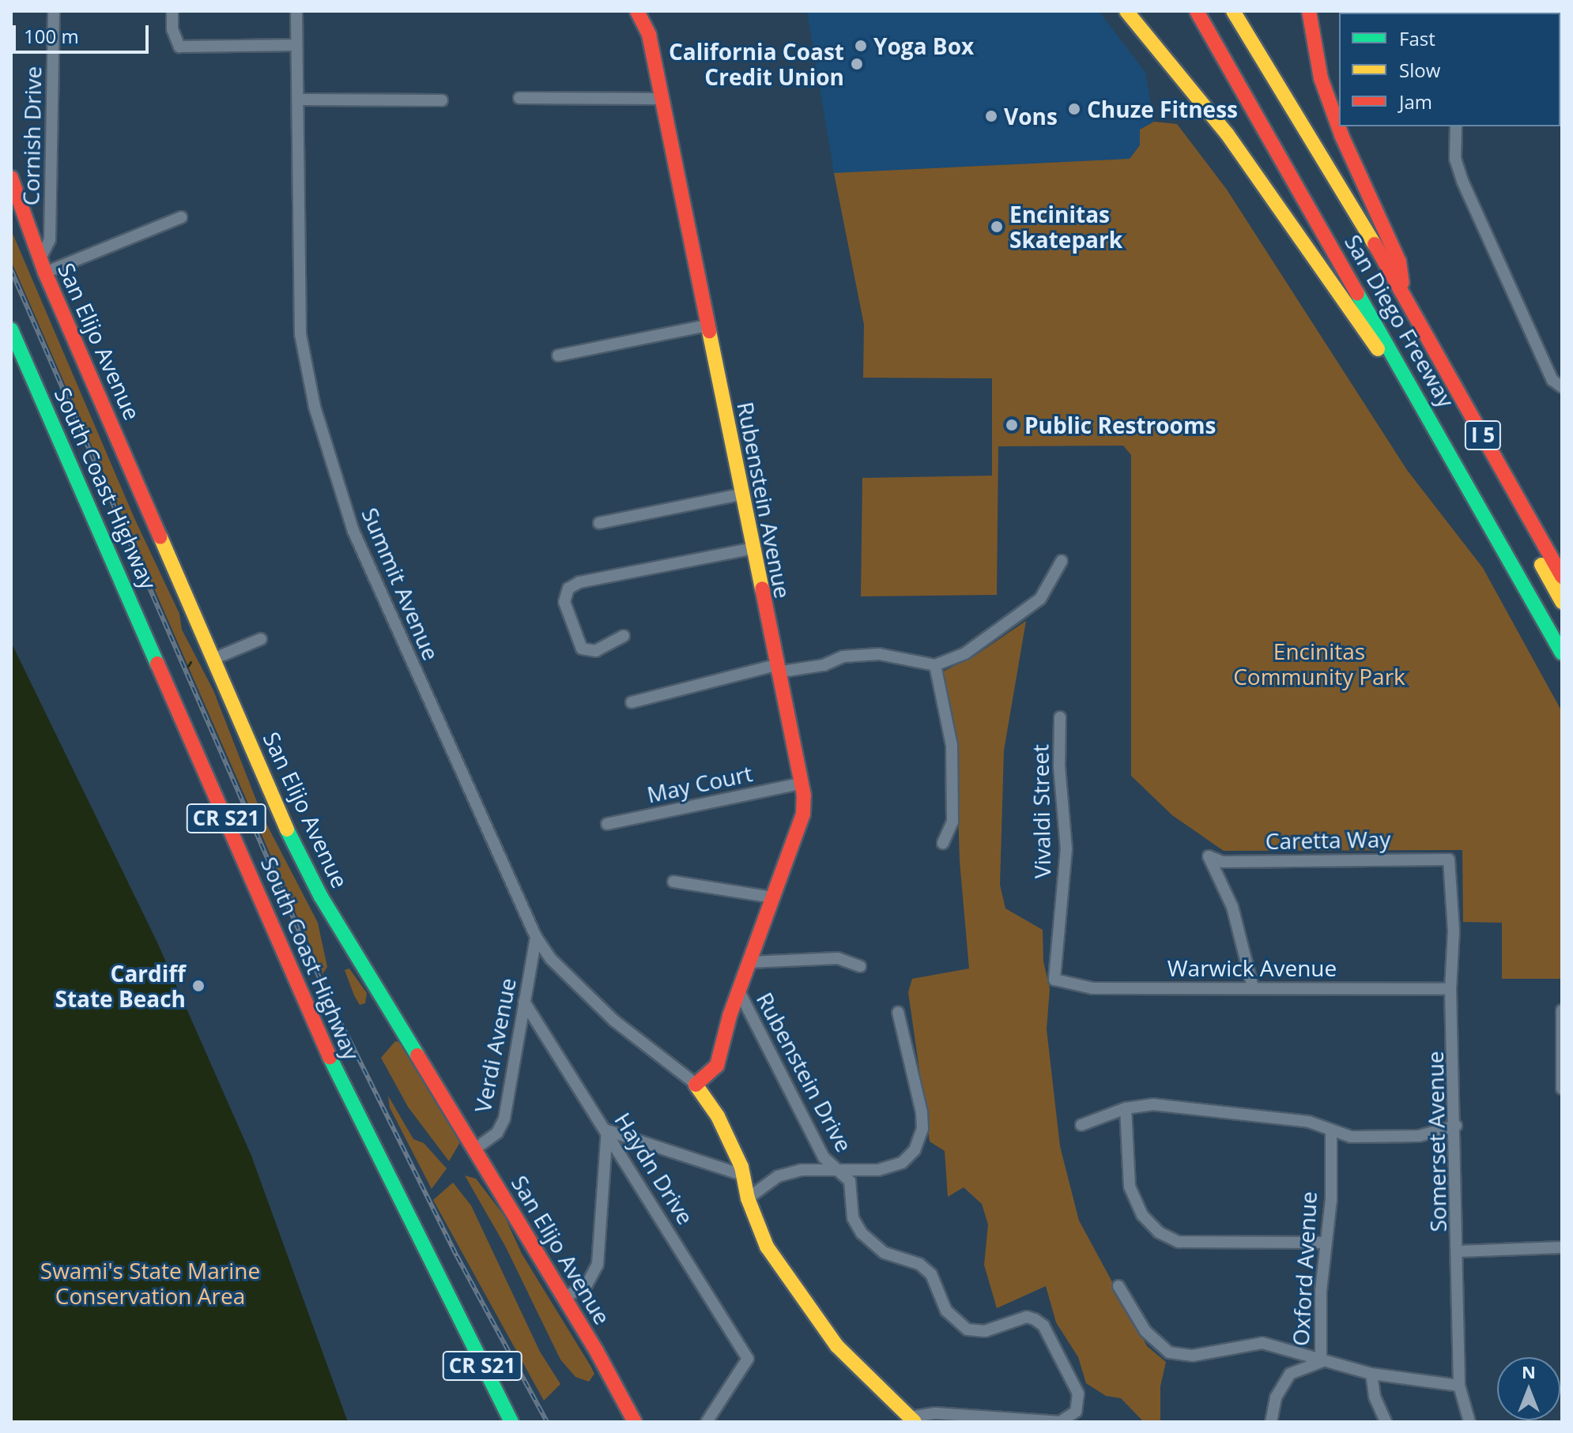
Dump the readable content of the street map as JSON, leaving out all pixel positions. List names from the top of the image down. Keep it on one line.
{"streets":{"main road":["San Diego Freeway","San Elijo Avenue","I 5","South Coast Highway","Rubenstein Avenue","CR S21"],"street":["Cornish Drive","Summit Avenue","May Court","Vivaldi Street","Caretta Way","Warwick Avenue","Verdi Avenue","Rubenstein Drive","Somerset Avenue","Haydn Drive","Oxford Avenue"]},"crossings":[["Cornish Drive","San Elijo Avenue"],["San Elijo Avenue","Verdi Avenue"],["Rubenstein Avenue","Summit Avenue"],["Rubenstein Avenue","May Court"],["Rubenstein Avenue","Rubenstein Drive"],["Summit Avenue","Verdi Avenue"],["Vivaldi Street","Warwick Avenue"],["Caretta Way","Warwick Avenue"],["Caretta Way","Somerset Avenue"],["Warwick Avenue","Somerset Avenue"],["Verdi Avenue","Haydn Drive"]],"parks":["Encinitas Community Park","Swami's State Marine Conservation Area"],"places":["Yoga Box","California Coast Credit Union","Chuze Fitness","Vons","Encinitas Skatepark","Public Restrooms","Cardiff State Beach"],"legend":["Fast","Slow","Jam"],"scale_bar":"100 m","north":"top"}
